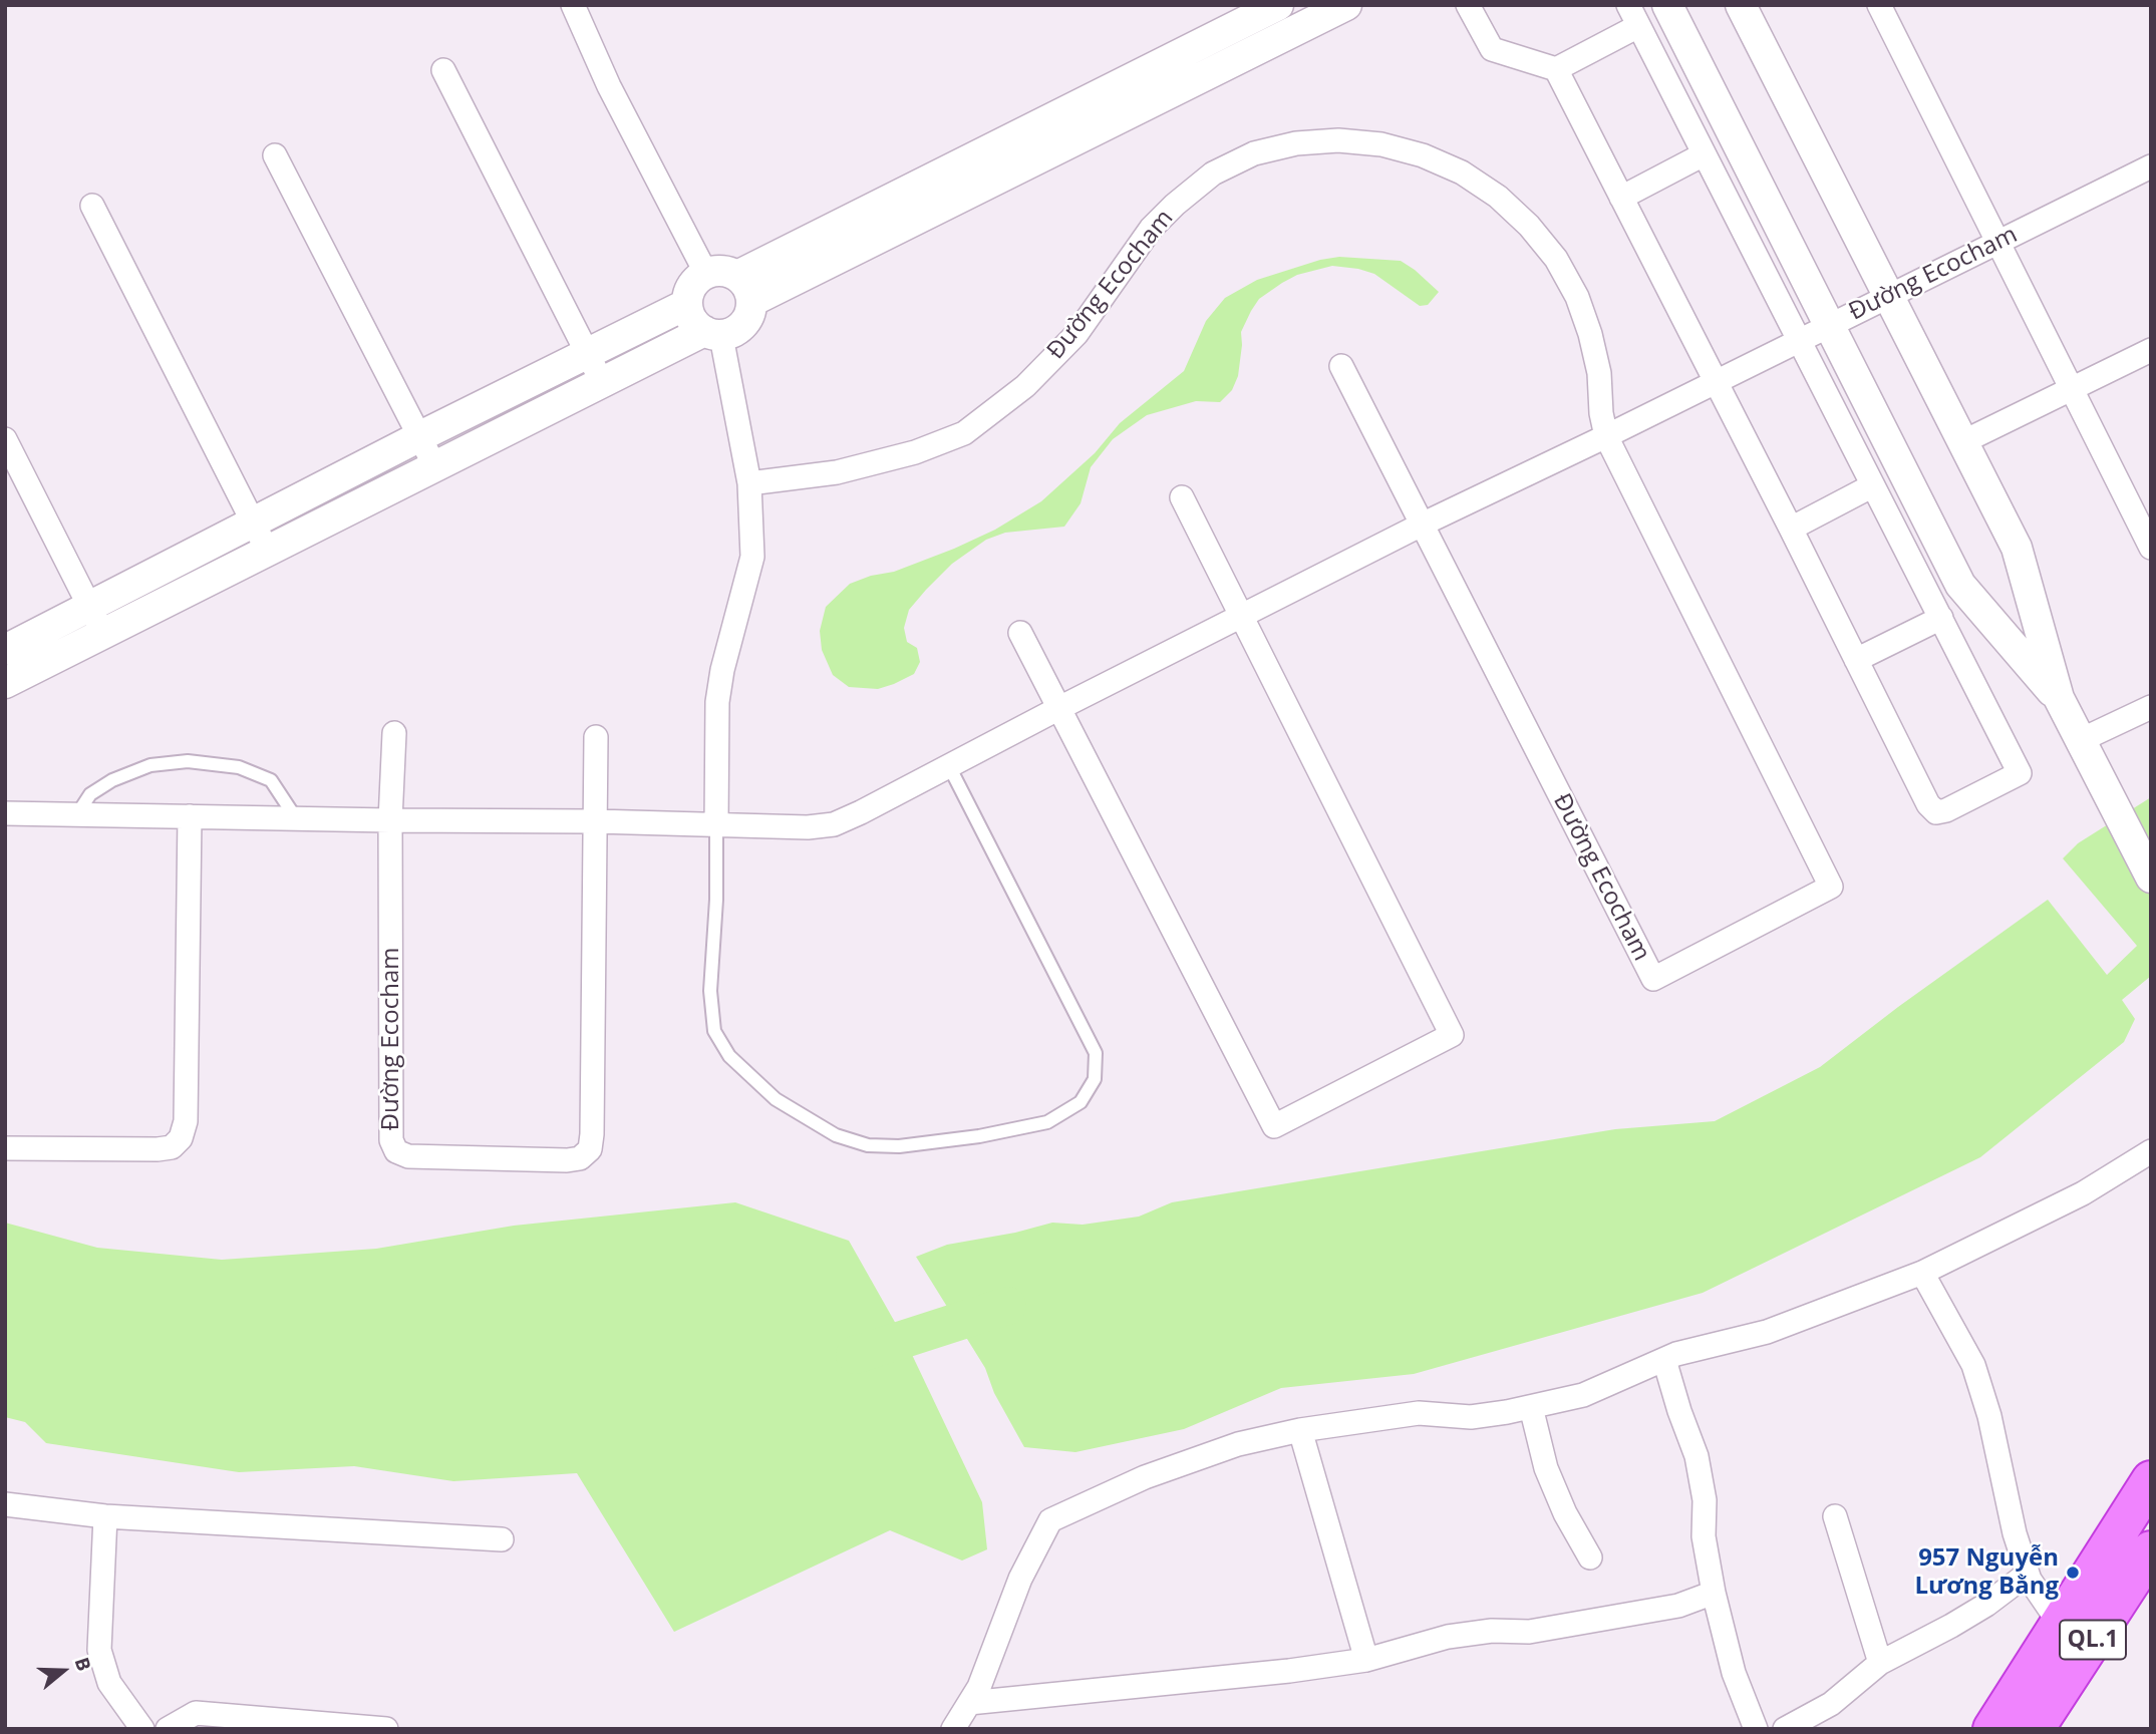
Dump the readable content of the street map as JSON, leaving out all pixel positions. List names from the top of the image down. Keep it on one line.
{"streets":{"highway":["QL.1"],"street":["Đường Ecocham"]},"places":["957 Nguyễn Lương Bằng"],"north":"right"}
